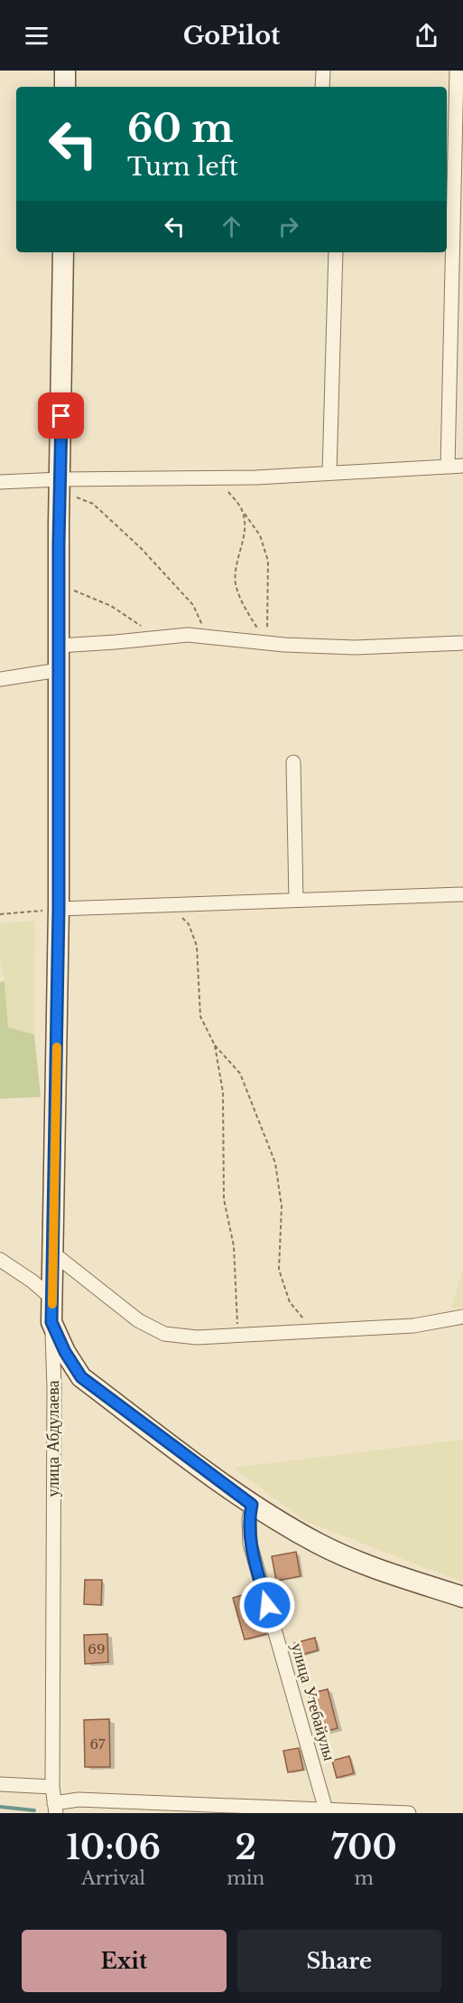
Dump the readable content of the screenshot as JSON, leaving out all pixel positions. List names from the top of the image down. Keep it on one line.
{"streets":{"main road":["улица Абдулаева"],"street":["улица Утебайулы"]},"house_numbers":["69","67"],"page":{"header":"GoPilot","turn":["60 m","Turn left"],"eta":["10:06","Arrival","2","min","700","m"],"buttons":["Exit","Share"]}}
